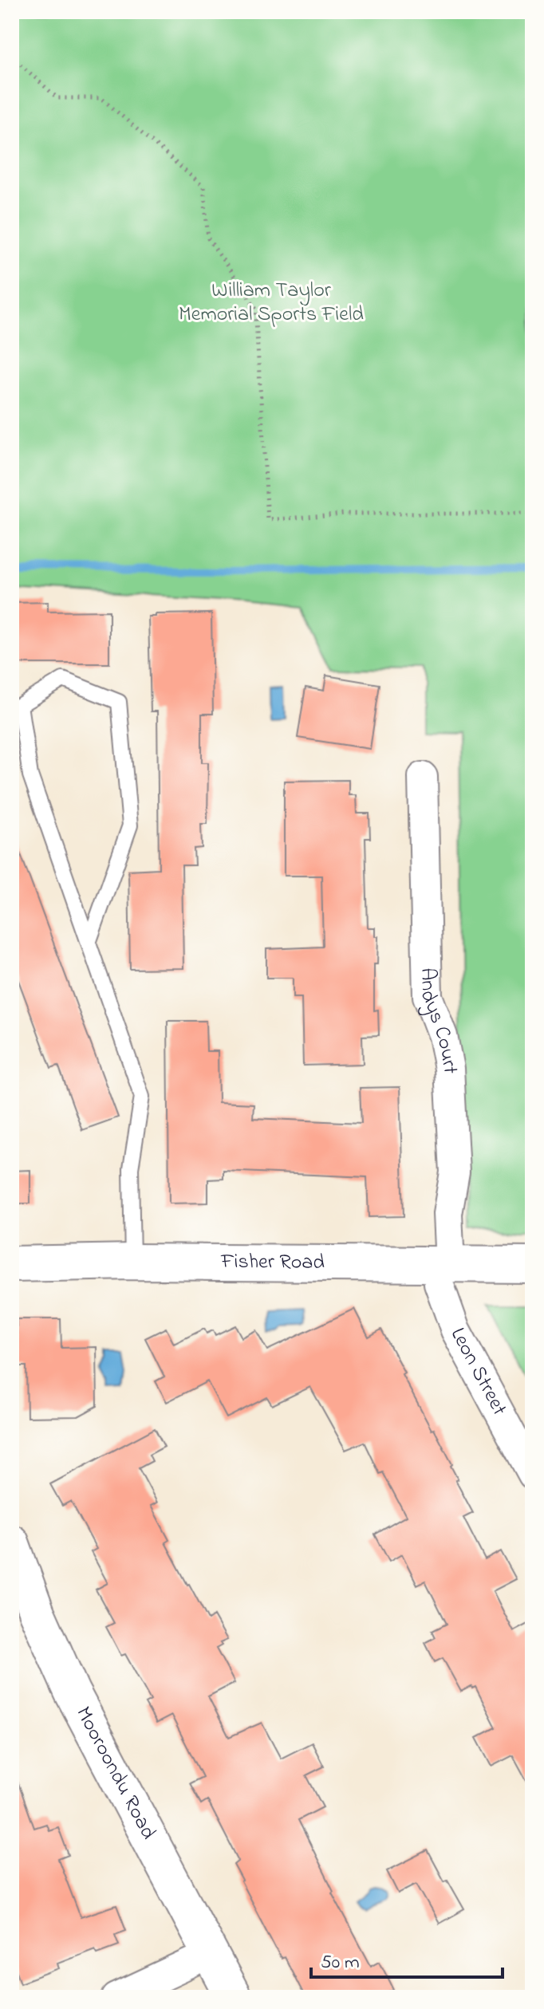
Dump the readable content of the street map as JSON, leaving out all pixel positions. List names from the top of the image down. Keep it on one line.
{"streets":{"street":["Andys Court","Fisher Road","Leon Street","Mooroondu Road"]},"crossings":[["Andys Court","Fisher Road"],["Andys Court","Leon Street"],["Fisher Road","Leon Street"]],"parks":["William Taylor Memorial Sports Field"],"scale_bar":"50 m"}
